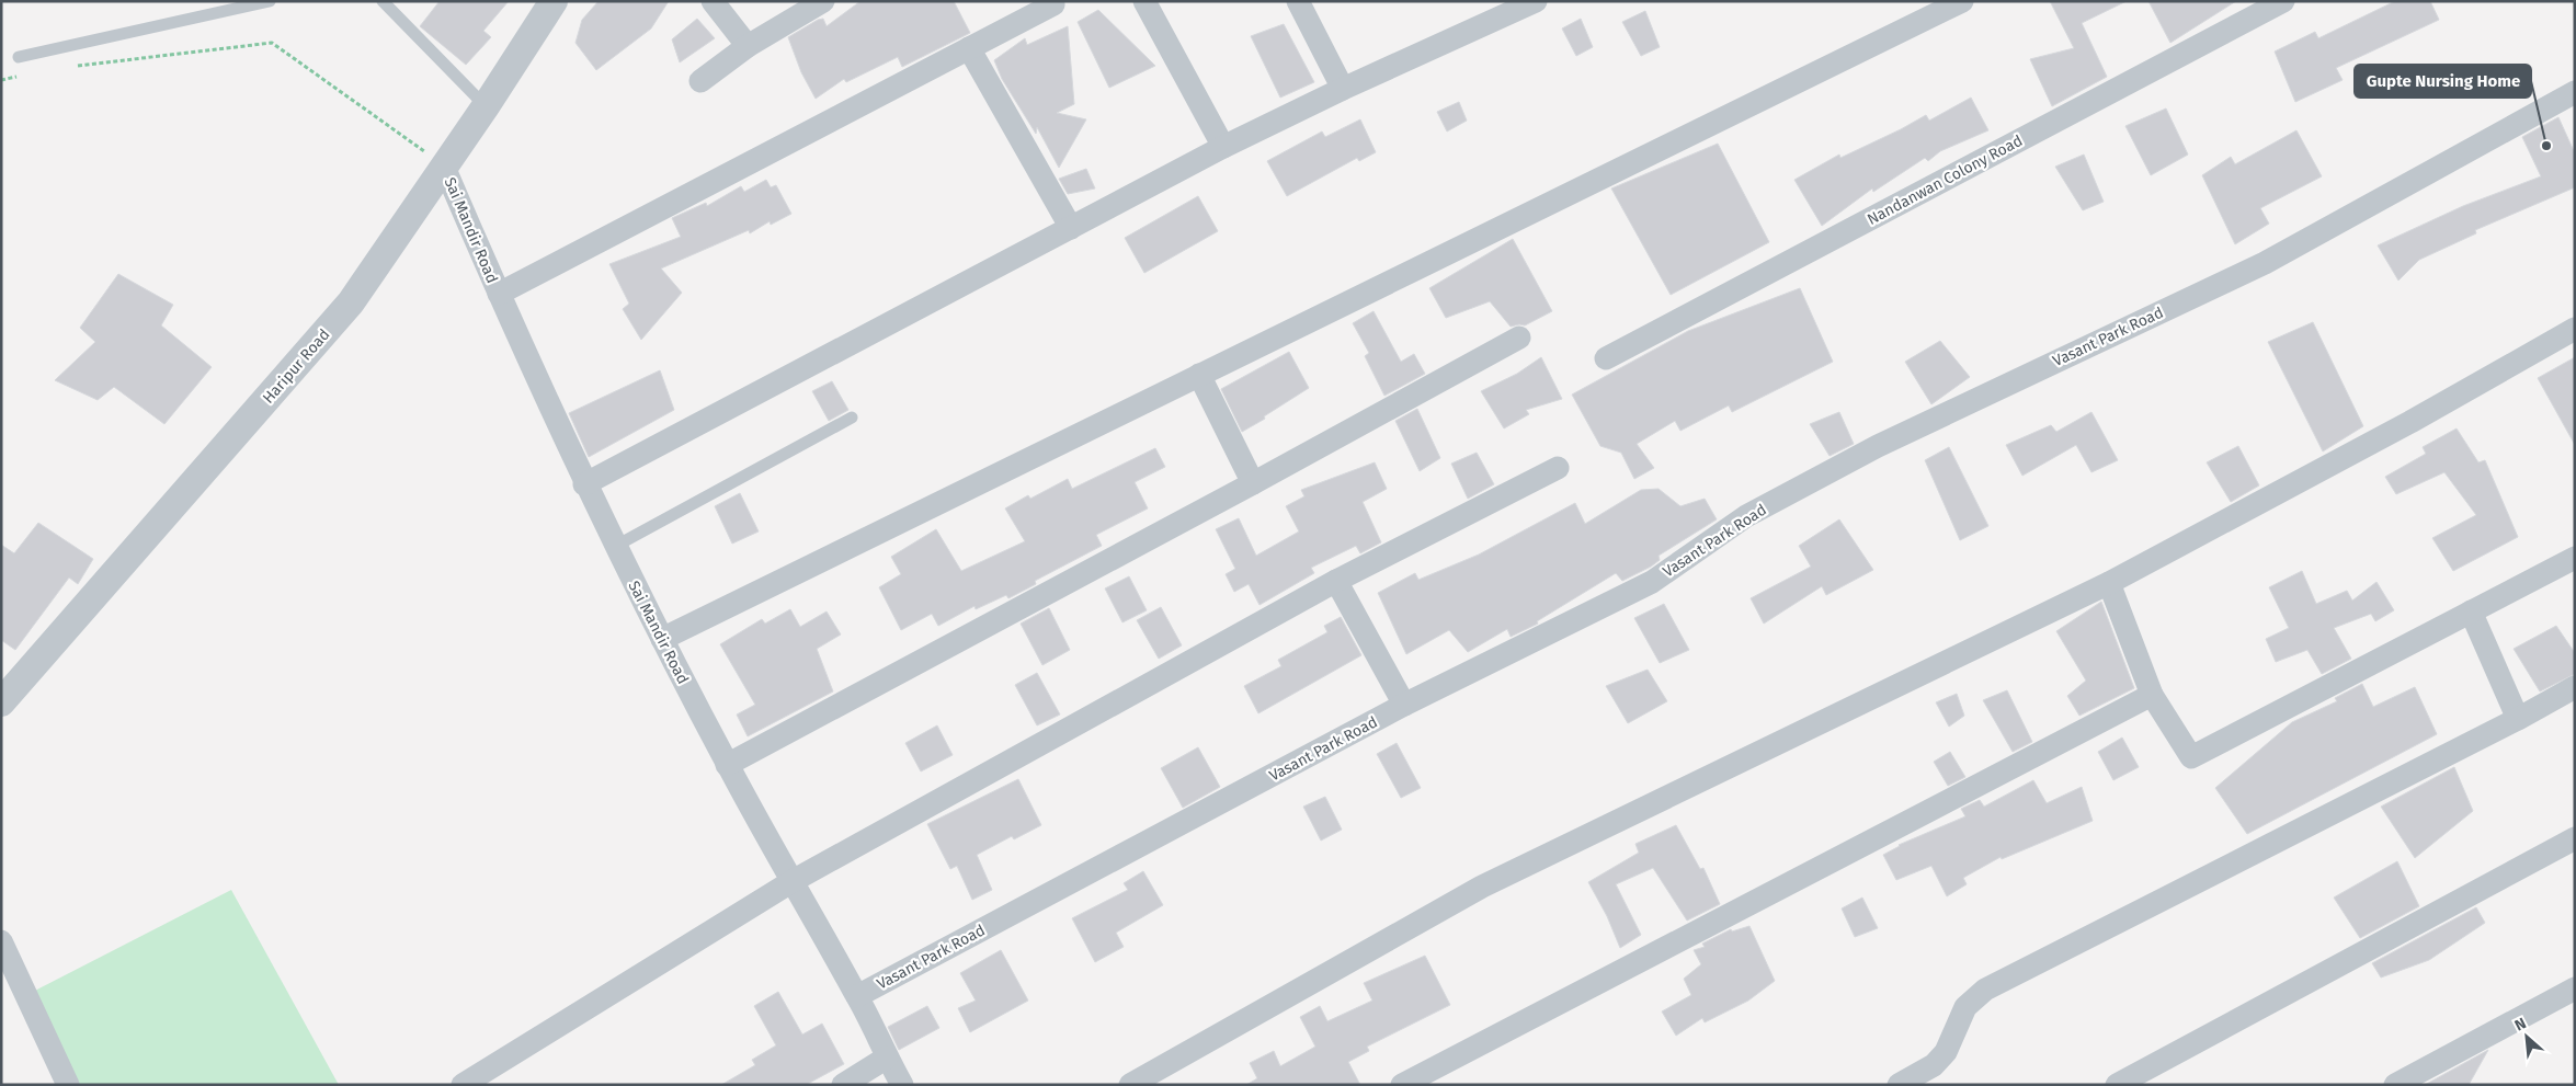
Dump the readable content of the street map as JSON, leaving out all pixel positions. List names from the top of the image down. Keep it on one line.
{"streets":{"street":["Nandanwan Colony Road","Sai Mandir Road","Vasant Park Road","Haripur Road"]},"crossings":[["Sai Mandir Road","Vasant Park Road"],["Sai Mandir Road","Haripur Road"]],"places":["Gupte Nursing Home"],"north":"top left"}
